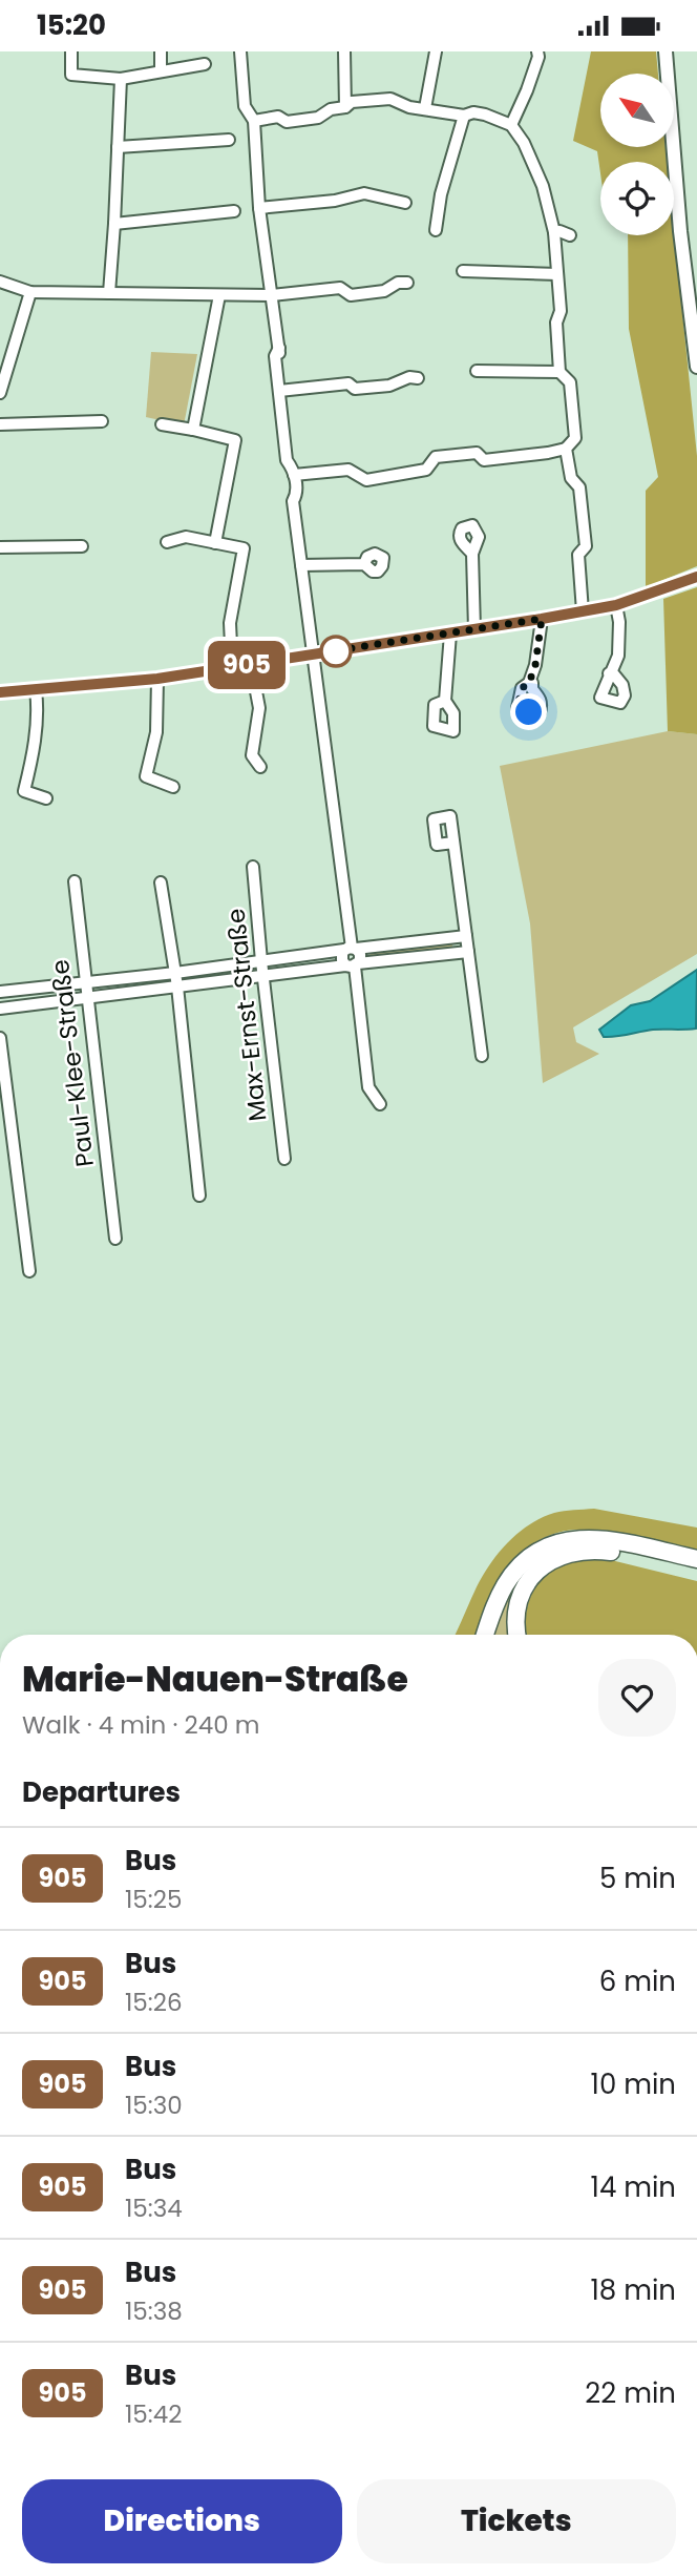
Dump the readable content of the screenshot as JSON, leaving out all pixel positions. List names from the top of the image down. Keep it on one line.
{"streets":{"street":["Max-Ernst-Straße","Paul-Klee-Straße"]},"lines":["bus line 905"],"north":"top left","page":{"status":"15:20","on_map":"905","heading":[["Marie-Nauen-Straße","Walk · 4 min · 240 m"],"Departures"],"list":[{"mark":"905","name":"Bus","note":"15:25","value":"5 min"},{"mark":"905","name":"Bus","note":"15:26","value":"6 min"},{"mark":"905","name":"Bus","note":"15:30","value":"10 min"},{"mark":"905","name":"Bus","note":"15:34","value":"14 min"},{"mark":"905","name":"Bus","note":"15:38","value":"18 min"},{"mark":"905","name":"Bus","note":"15:42","value":"22 min"}],"buttons":["Directions","Tickets"]}}
